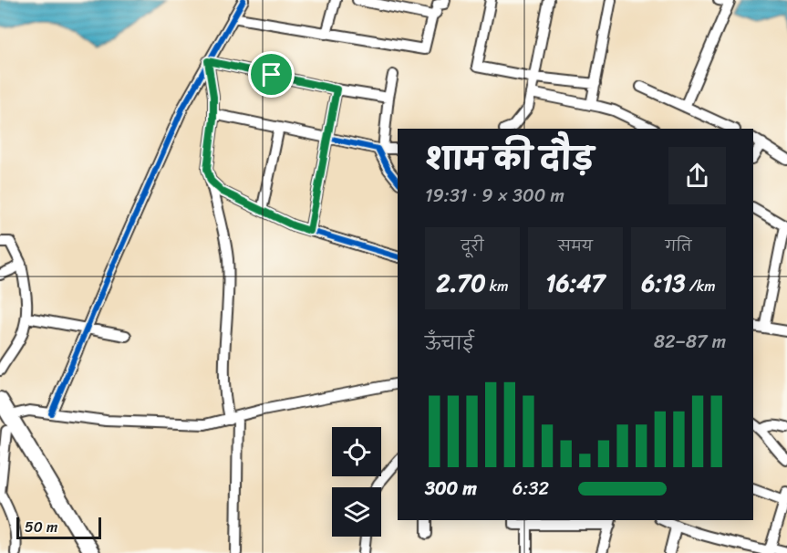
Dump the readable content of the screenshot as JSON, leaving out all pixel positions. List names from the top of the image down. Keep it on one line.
{"scale_bar":"50 m","page":{"heading":["शाम की दौड़","19:31 · 9 × 300 m"],"stats":[["दूरी","2.70 km"],["समय","16:47"],["गति","6:13 /km"]],"chart":["ऊँचाई","82–87 m"],"list":[{"name":"300 m","note":"6:32"}],"scale":"50 m"}}
